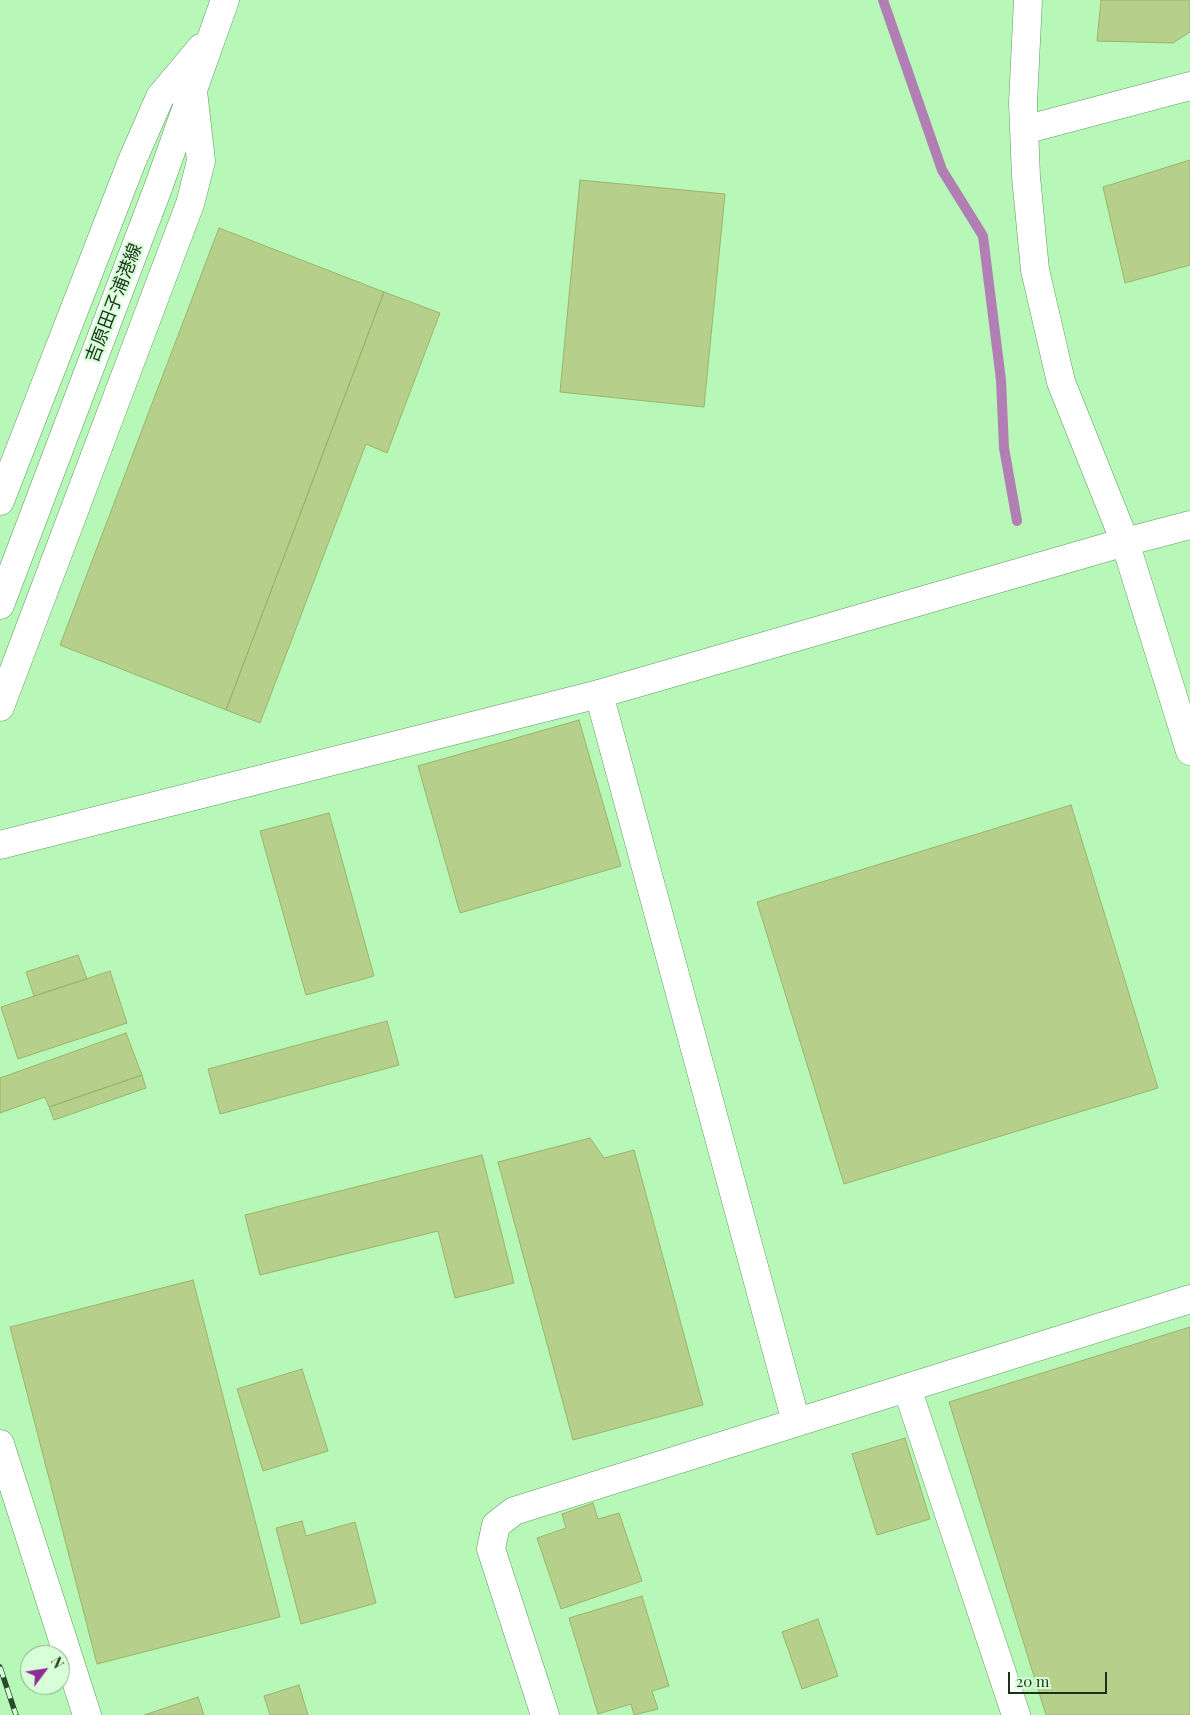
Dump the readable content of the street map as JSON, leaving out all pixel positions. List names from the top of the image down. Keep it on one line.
{"streets":{"street":["吉原田子浦港線"]},"scale_bar":"20 m","north":"top right"}
